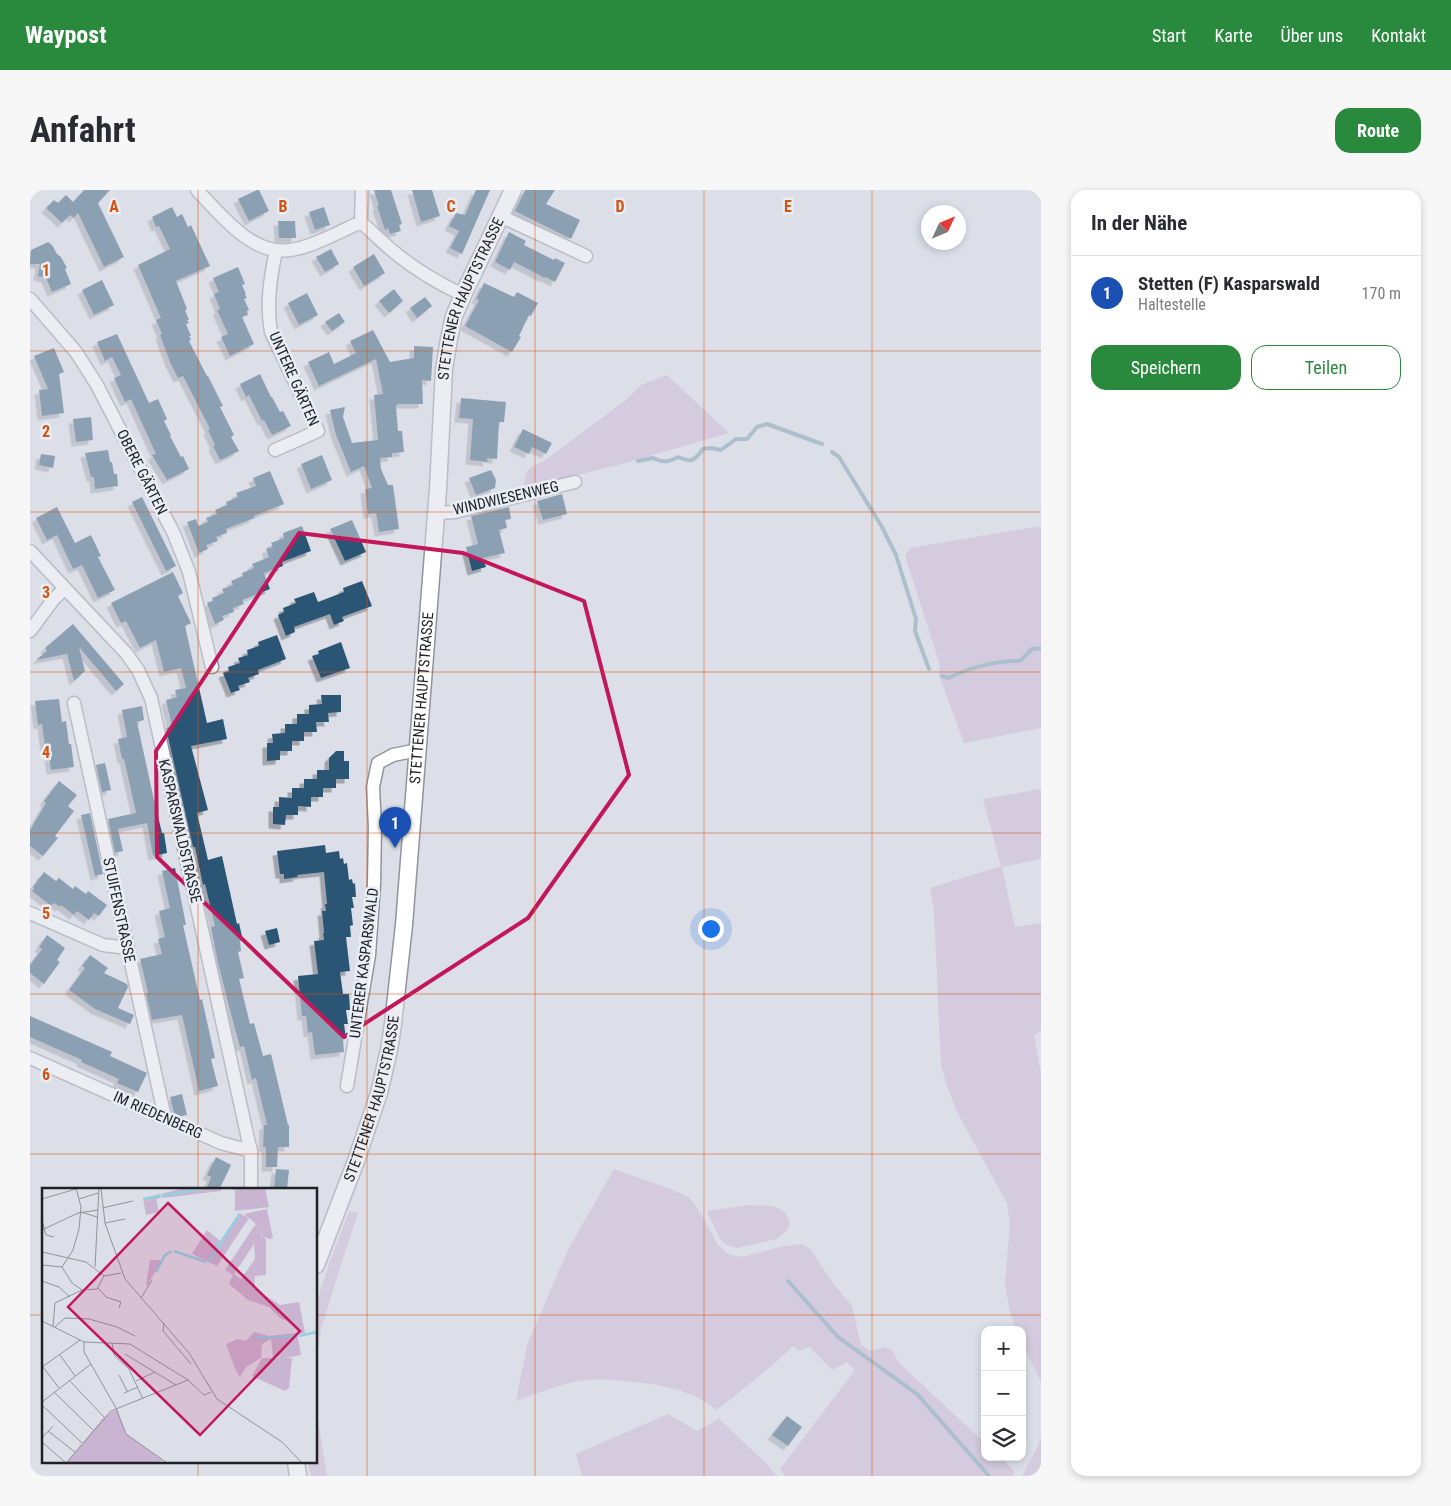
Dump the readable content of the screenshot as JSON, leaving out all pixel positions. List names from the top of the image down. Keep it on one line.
{"streets":{"street":["STETTENER HAUPTSTRASSE","UNTERE GÄRTEN","OBERE GÄRTEN","WINDWIESENWEG","KASPARSWALDSTRASSE","STUIFENSTRASSE","UNTERER KASPARSWALD","IM RIEDENBERG"]},"crossings":[["STETTENER HAUPTSTRASSE","WINDWIESENWEG"],["STETTENER HAUPTSTRASSE","UNTERER KASPARSWALD"],["KASPARSWALDSTRASSE","IM RIEDENBERG"],["STUIFENSTRASSE","IM RIEDENBERG"]],"north":"top right","page":{"header":"Waypost","nav":["Start","Karte","Über uns","Kontakt"],"buttons":["Route",["Speichern","Teilen"]],"title":"Anfahrt","heading":"In der Nähe","list":[{"mark":"1","name":"Stetten (F) Kasparswald","note":"Haltestelle","value":"170 m"}],"pins":"1","map_buttons":["+","−"]},"grid":{"columns":["A","B","C","D","E"],"rows":["1","2","3","4","5","6"]}}
